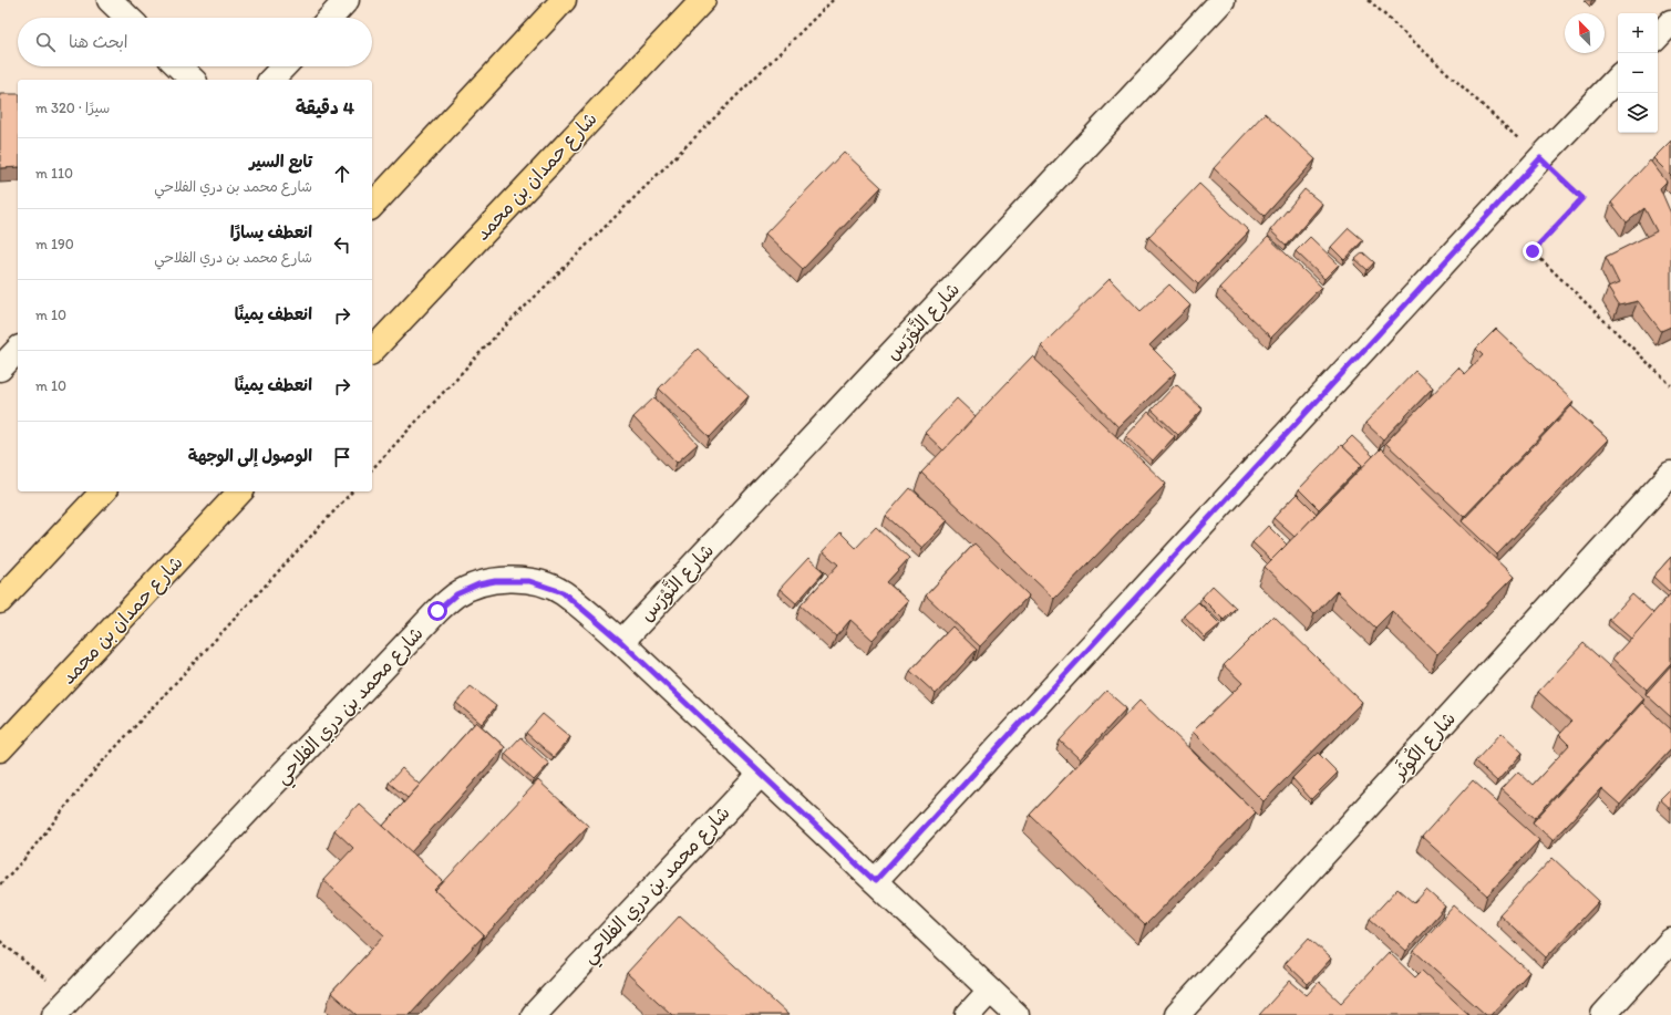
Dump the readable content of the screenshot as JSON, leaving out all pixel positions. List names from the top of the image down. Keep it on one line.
{"streets":{"main road":["شارع حمدان بن محمد"],"street":["شارع النَّوْرَس","شارع محمد بن دري الفلاحي","شارع الكُوثَر"]},"crossings":[["شارع النَّوْرَس","شارع محمد بن دري الفلاحي"]],"north":"top left","page":{"map_buttons":["+","−"],"search":"ابحث هنا","heading":["4 دقيقة","سيرًا · 320 m"],"list":[["تابع السير","شارع محمد بن دري الفلاحي","110 m"],["انعطف يسارًا","شارع محمد بن دري الفلاحي","190 m"],["انعطف يمينًا","10 m"],["انعطف يمينًا","10 m"],"الوصول إلى الوجهة"]}}
